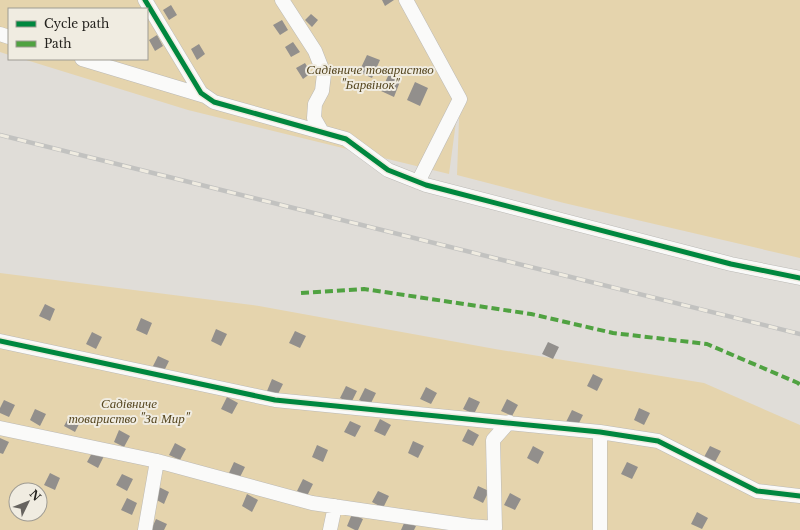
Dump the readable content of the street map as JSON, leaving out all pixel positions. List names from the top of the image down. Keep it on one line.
{"parks":["Садівниче товариство \"Барвінок\"","Садівниче товариство \"За Мир\""],"legend":["Cycle path","Path"],"north":"top right"}
